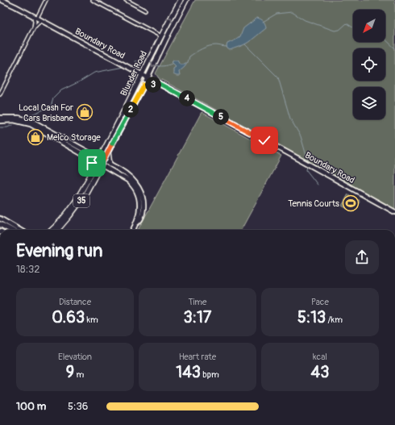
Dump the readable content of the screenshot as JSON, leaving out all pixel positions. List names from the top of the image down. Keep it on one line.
{"streets":{"main road":["Boundary Road","Blunder Road","35"]},"crossings":[["Boundary Road","Blunder Road"]],"places":{"shop":["Local Cash For Cars Brisbane","Melco Storage"],"sports":["Tennis Courts"]},"north":"bottom left","page":{"pins":["3","4","2","5"],"heading":["Evening run","18:32"],"stats":[["Distance","0.63 km"],["Time","3:17"],["Pace","5:13 /km"],["Elevation","9 m"],["Heart rate","143 bpm"],["kcal","43"]],"list":[{"name":"100 m","note":"5:36"}]}}
